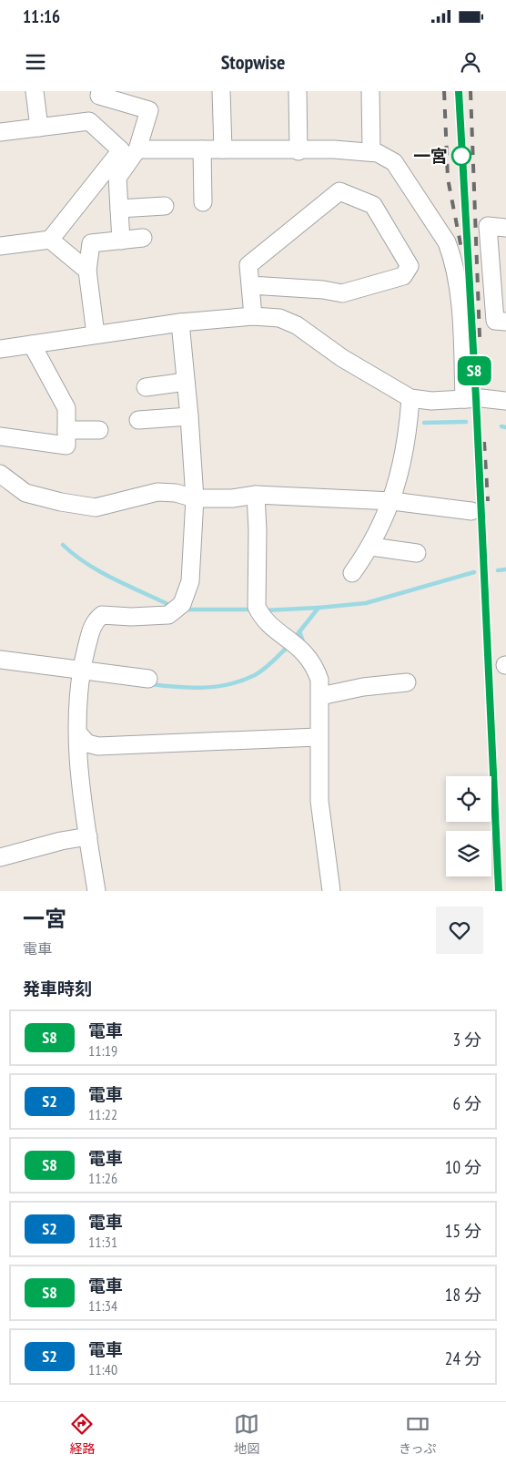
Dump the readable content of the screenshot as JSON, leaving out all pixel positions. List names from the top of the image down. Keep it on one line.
{"places":["一宮"],"page":{"status":"11:16","header":"Stopwise","on_map":"S8","heading":[["一宮","電車"],"発車時刻"],"list":[{"mark":"S8","name":"電車","note":"11:19","value":"3 分"},{"mark":"S2","name":"電車","note":"11:22","value":"6 分"},{"mark":"S8","name":"電車","note":"11:26","value":"10 分"},{"mark":"S2","name":"電車","note":"11:31","value":"15 分"},{"mark":"S8","name":"電車","note":"11:34","value":"18 分"},{"mark":"S2","name":"電車","note":"11:40","value":"24 分"}],"tabs":["経路","地図","きっぷ"]}}
